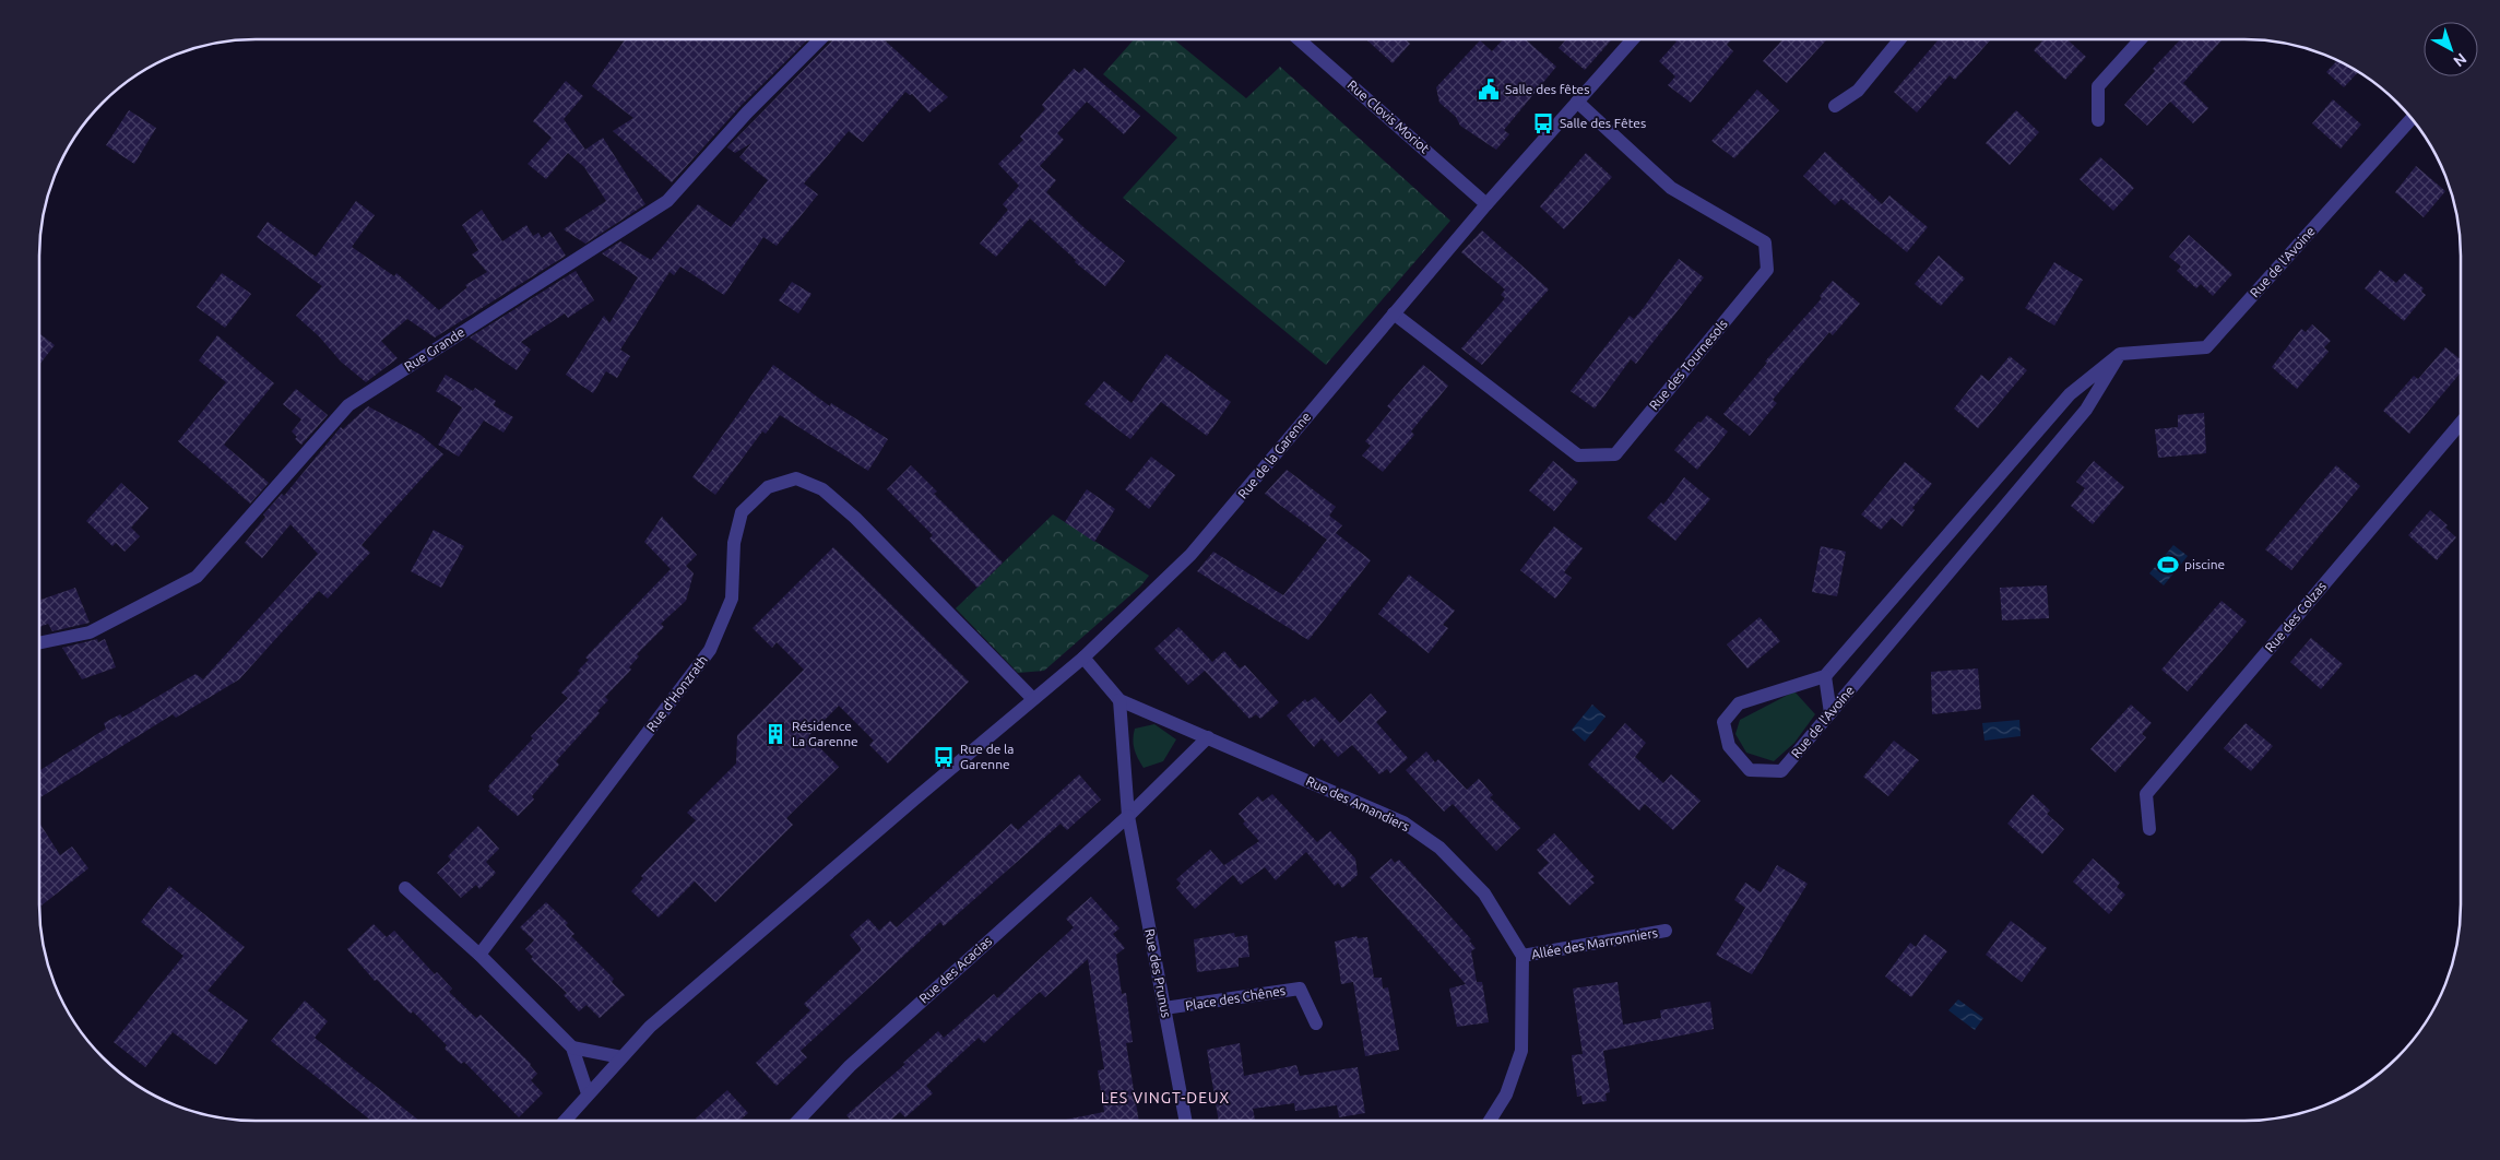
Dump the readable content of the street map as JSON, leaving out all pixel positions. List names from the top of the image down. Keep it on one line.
{"streets":{"street":["Rue Clovis Moriot","Rue de l'Avoine","Rue Grande","Rue des Tournesols","Rue de la Garenne","Rue des Colzas","Rue d'Honzrath","Rue des Amandiers","Allée des Marronniers","Rue des Acacias","Rue des Prunus","Place des Chênes"]},"crossings":[["Rue Clovis Moriot","Rue de la Garenne"],["Rue des Tournesols","Rue de la Garenne"],["Rue de la Garenne","Rue d'Honzrath"],["Rue de la Garenne","Rue des Amandiers"],["Rue des Amandiers","Allée des Marronniers"],["Rue des Amandiers","Rue des Acacias"],["Rue des Amandiers","Rue des Prunus"],["Rue des Acacias","Rue des Prunus"],["Rue des Prunus","Place des Chênes"]],"districts":["LES VINGT-DEUX"],"places":{"public building":["Salle des fêtes"],"bus stop":["Salle des Fêtes","Rue de la Garenne"],"sports":["piscine"],"building":["Résidence La Garenne"]},"north":"bottom right"}
